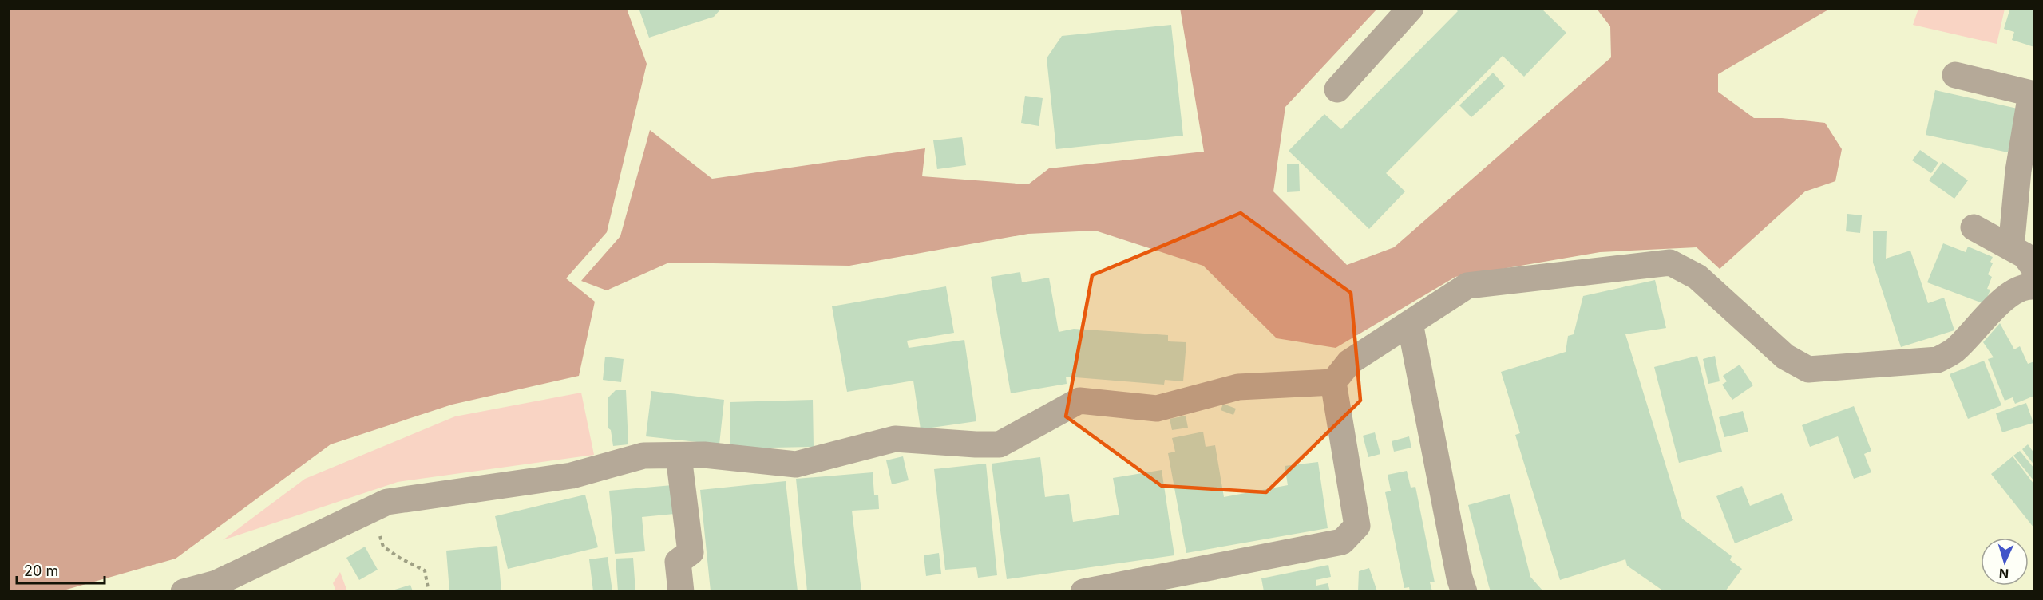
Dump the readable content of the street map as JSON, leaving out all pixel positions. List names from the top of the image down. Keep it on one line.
{"scale_bar":"20 m","north":"bottom"}
